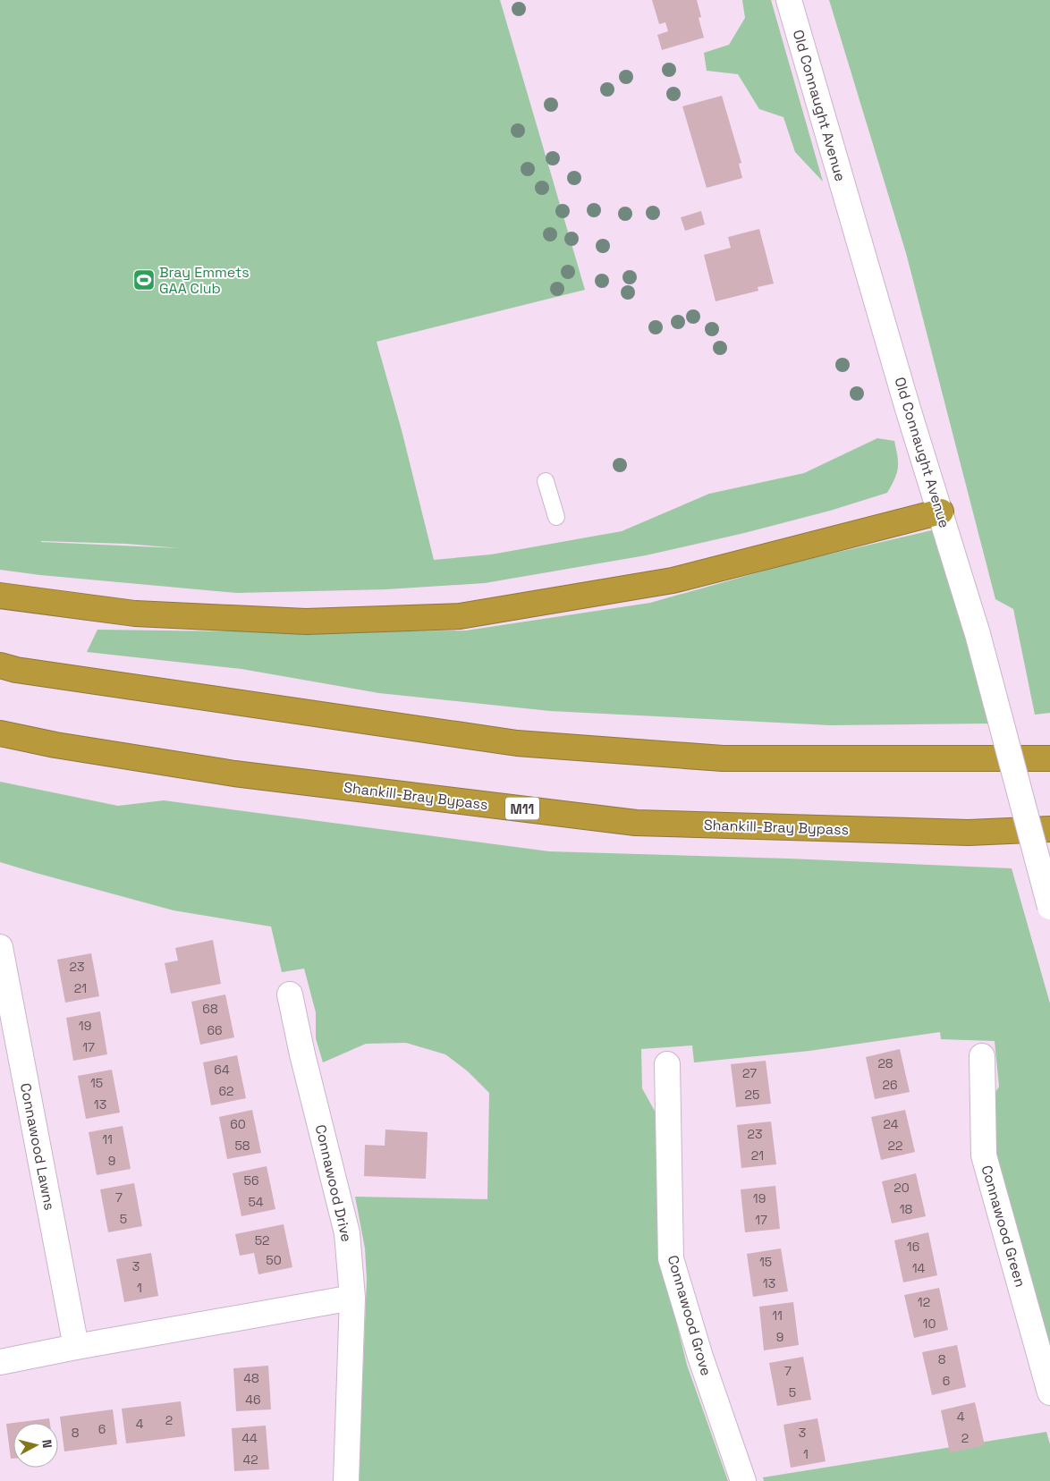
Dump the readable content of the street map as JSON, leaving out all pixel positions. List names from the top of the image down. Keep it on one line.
{"streets":{"highway":["Shankill-Bray Bypass","M11"],"street":["Old Connaught Avenue","Connawood Lawns","Connawood Drive","Connawood Green","Connawood Grove"]},"places":{"sports":["Bray Emmets GAA Club"]},"house_numbers":["23","21","68","19","66","17","28","64","27","15","26","62","25","13","60","24","23","11","58","22","21","9","56","20","7","19","54","18","5","17","52","16","50","15","3","14","13","1","12","11","10","9","8","7","48","6","5","46","4","2","4","6","8","3","44","2","1","42"],"north":"right"}
